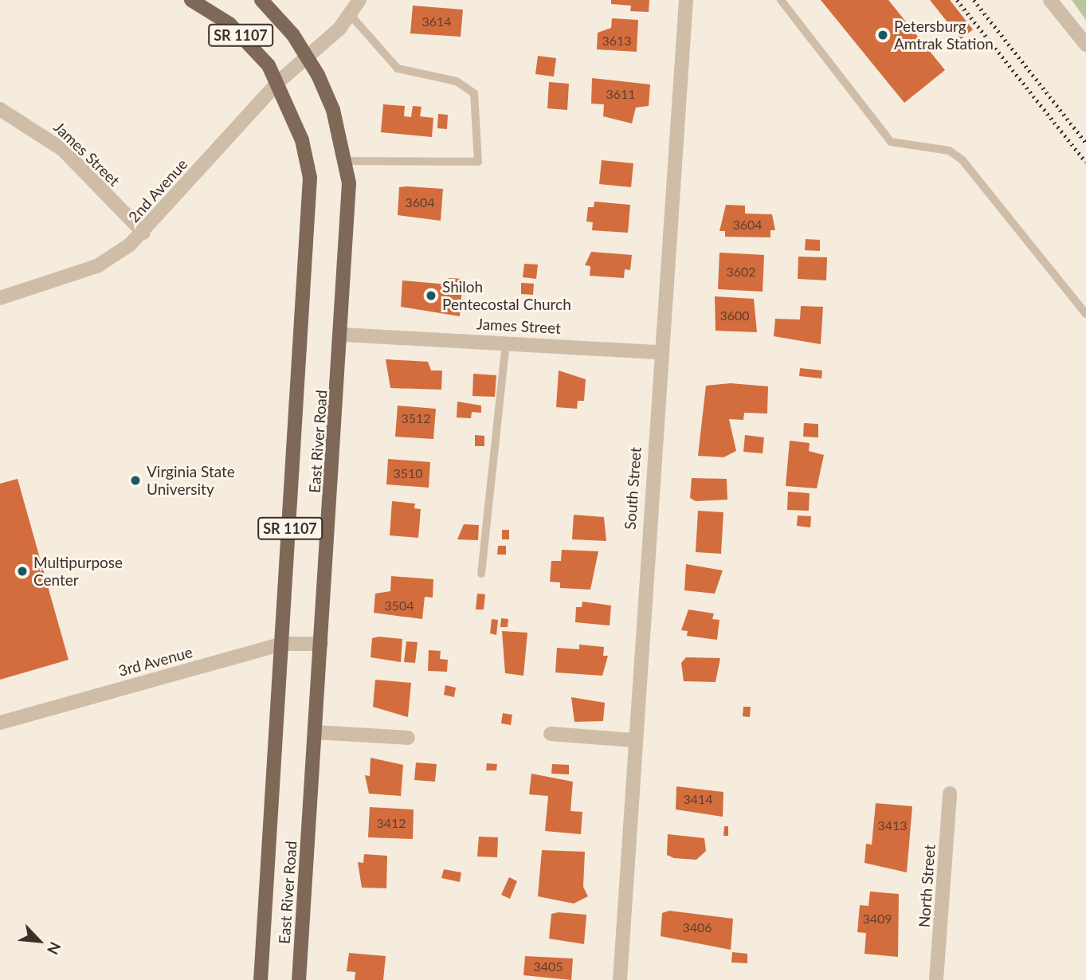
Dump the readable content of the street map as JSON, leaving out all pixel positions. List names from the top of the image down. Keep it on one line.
{"streets":{"main road":["SR 1107","East River Road"],"street":["James Street","2nd Avenue","South Street","3rd Avenue","North Street"]},"crossings":[["SR 1107","2nd Avenue"],["SR 1107","East River Road"],["James Street","2nd Avenue"],["James Street","East River Road"],["James Street","South Street"],["2nd Avenue","East River Road"],["East River Road","3rd Avenue"]],"places":["Petersburg Amtrak Station","Shiloh Pentecostal Church","Virginia State University","Multipurpose Center"],"house_numbers":["3614","3613","3611","3604","3604","3602","3600","3512","3510","3504","3414","3412","3413","3409","3406","3405"],"north":"bottom right"}
